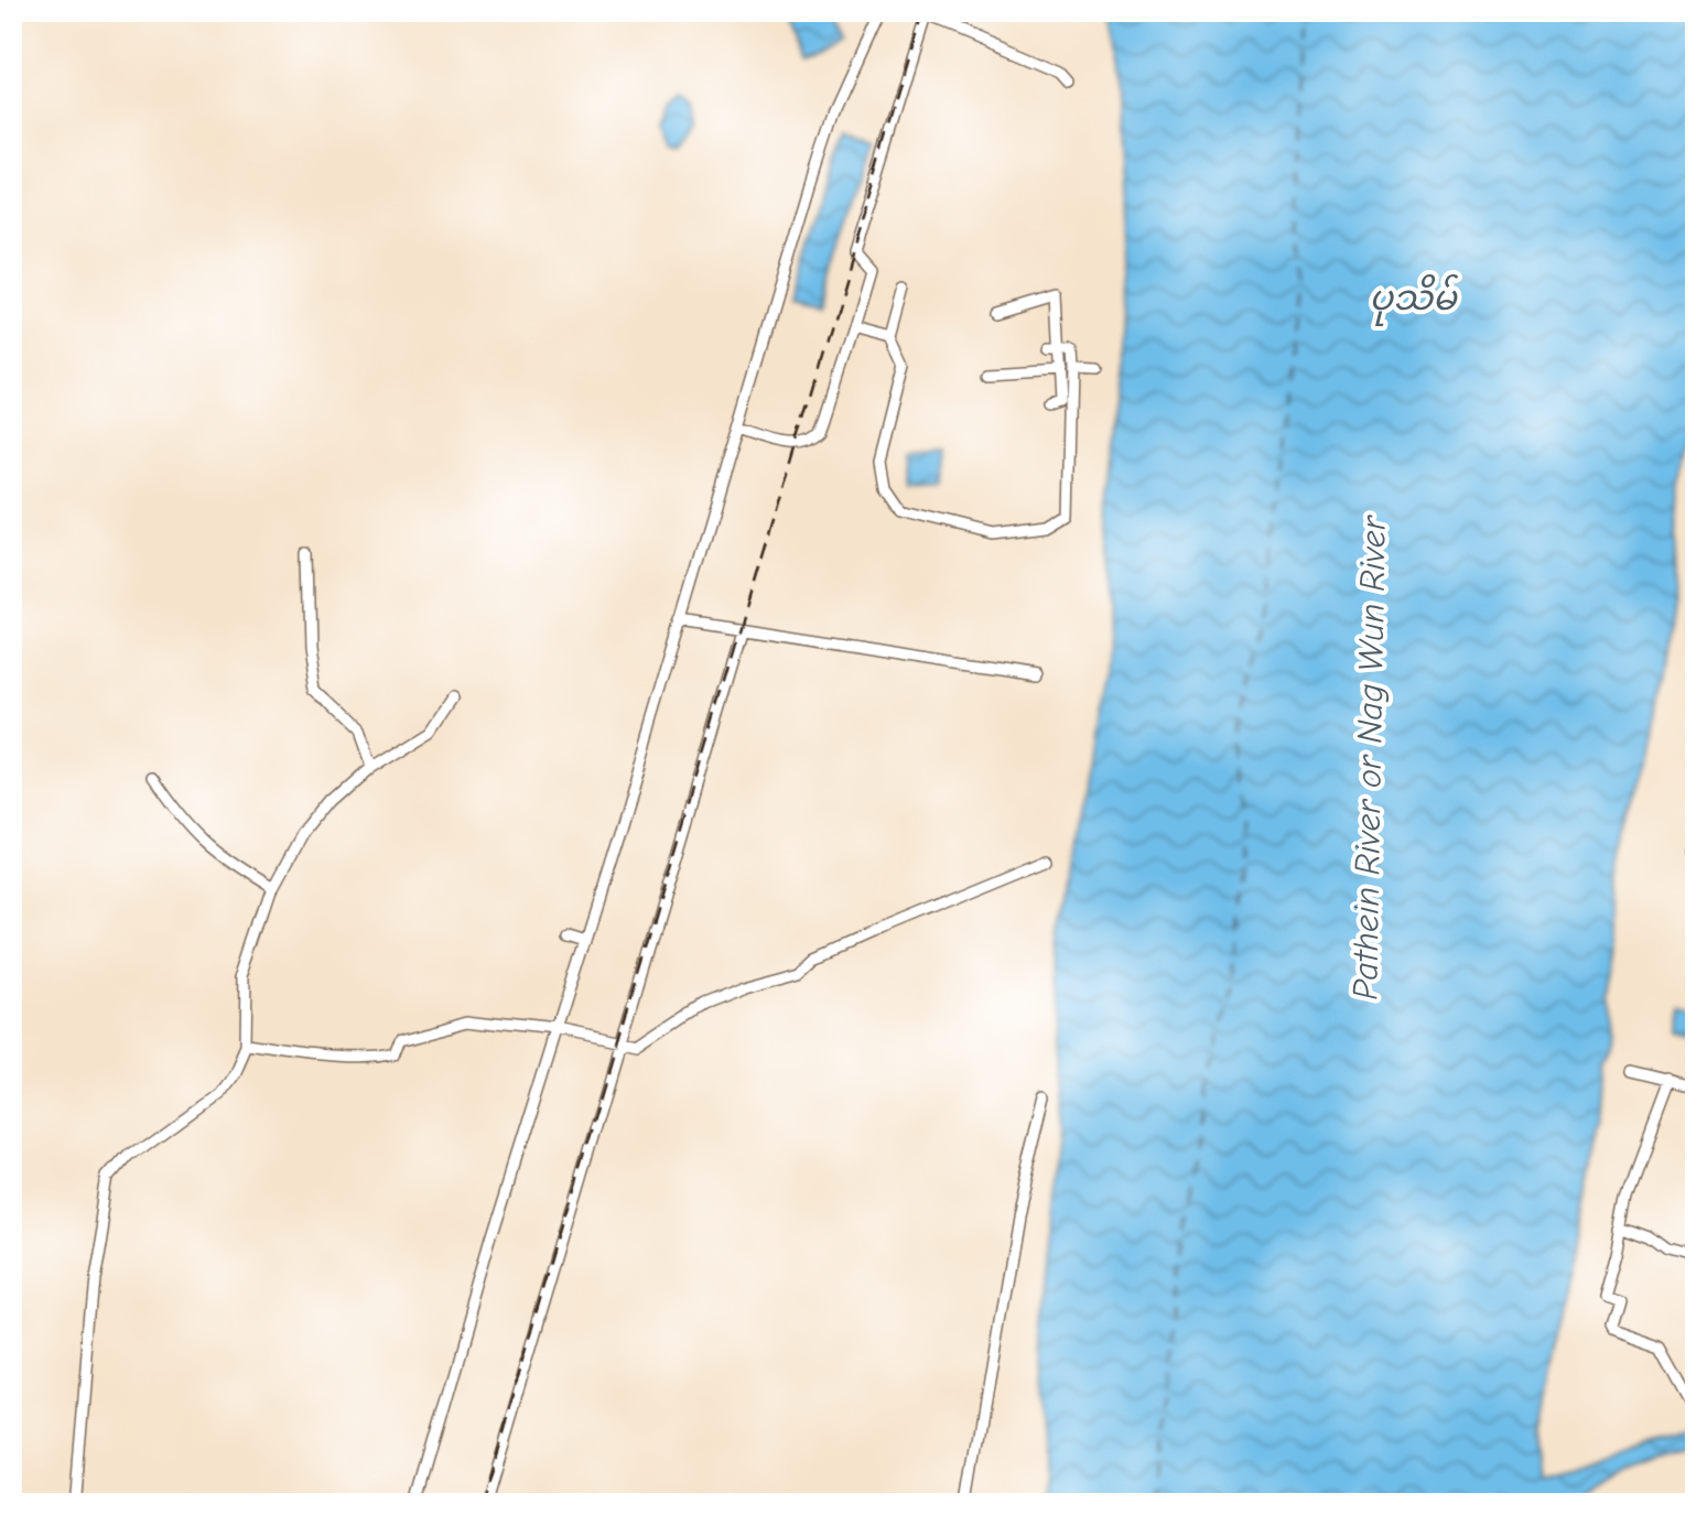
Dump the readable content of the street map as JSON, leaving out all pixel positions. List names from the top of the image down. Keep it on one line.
{"water":["ပုသိမ်","Pathein River or Nag Wun River"]}
